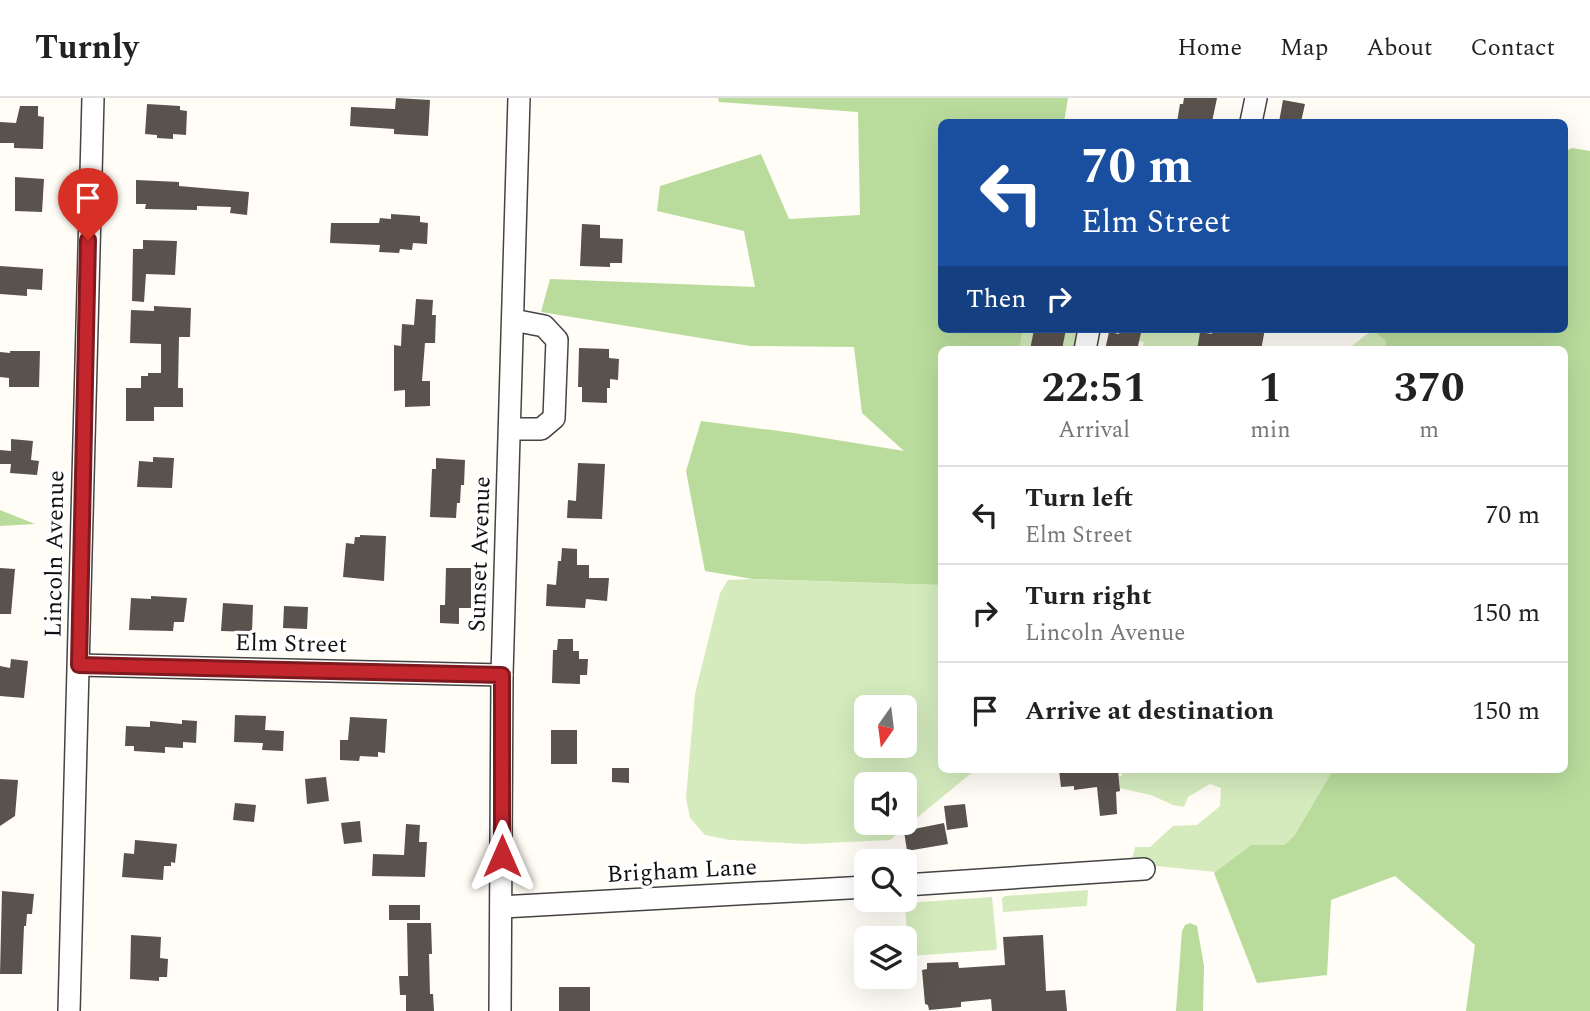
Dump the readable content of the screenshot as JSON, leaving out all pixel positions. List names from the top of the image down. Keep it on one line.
{"streets":{"street":["Lincoln Avenue","Sunset Avenue","Elm Street","Brigham Lane"]},"crossings":[["Lincoln Avenue","Elm Street"],["Sunset Avenue","Elm Street"],["Sunset Avenue","Brigham Lane"]],"north":"bottom","page":{"header":"Turnly","nav":["Home","Map","About","Contact"],"turn":["70 m","Elm Street"],"then":"Then","eta":["22:51","Arrival","1","min","370","m"],"list":[{"name":"Turn left","note":"Elm Street","value":"70 m"},{"name":"Turn right","note":"Lincoln Avenue","value":"150 m"},{"name":"Arrive at destination","value":"150 m"}]}}
